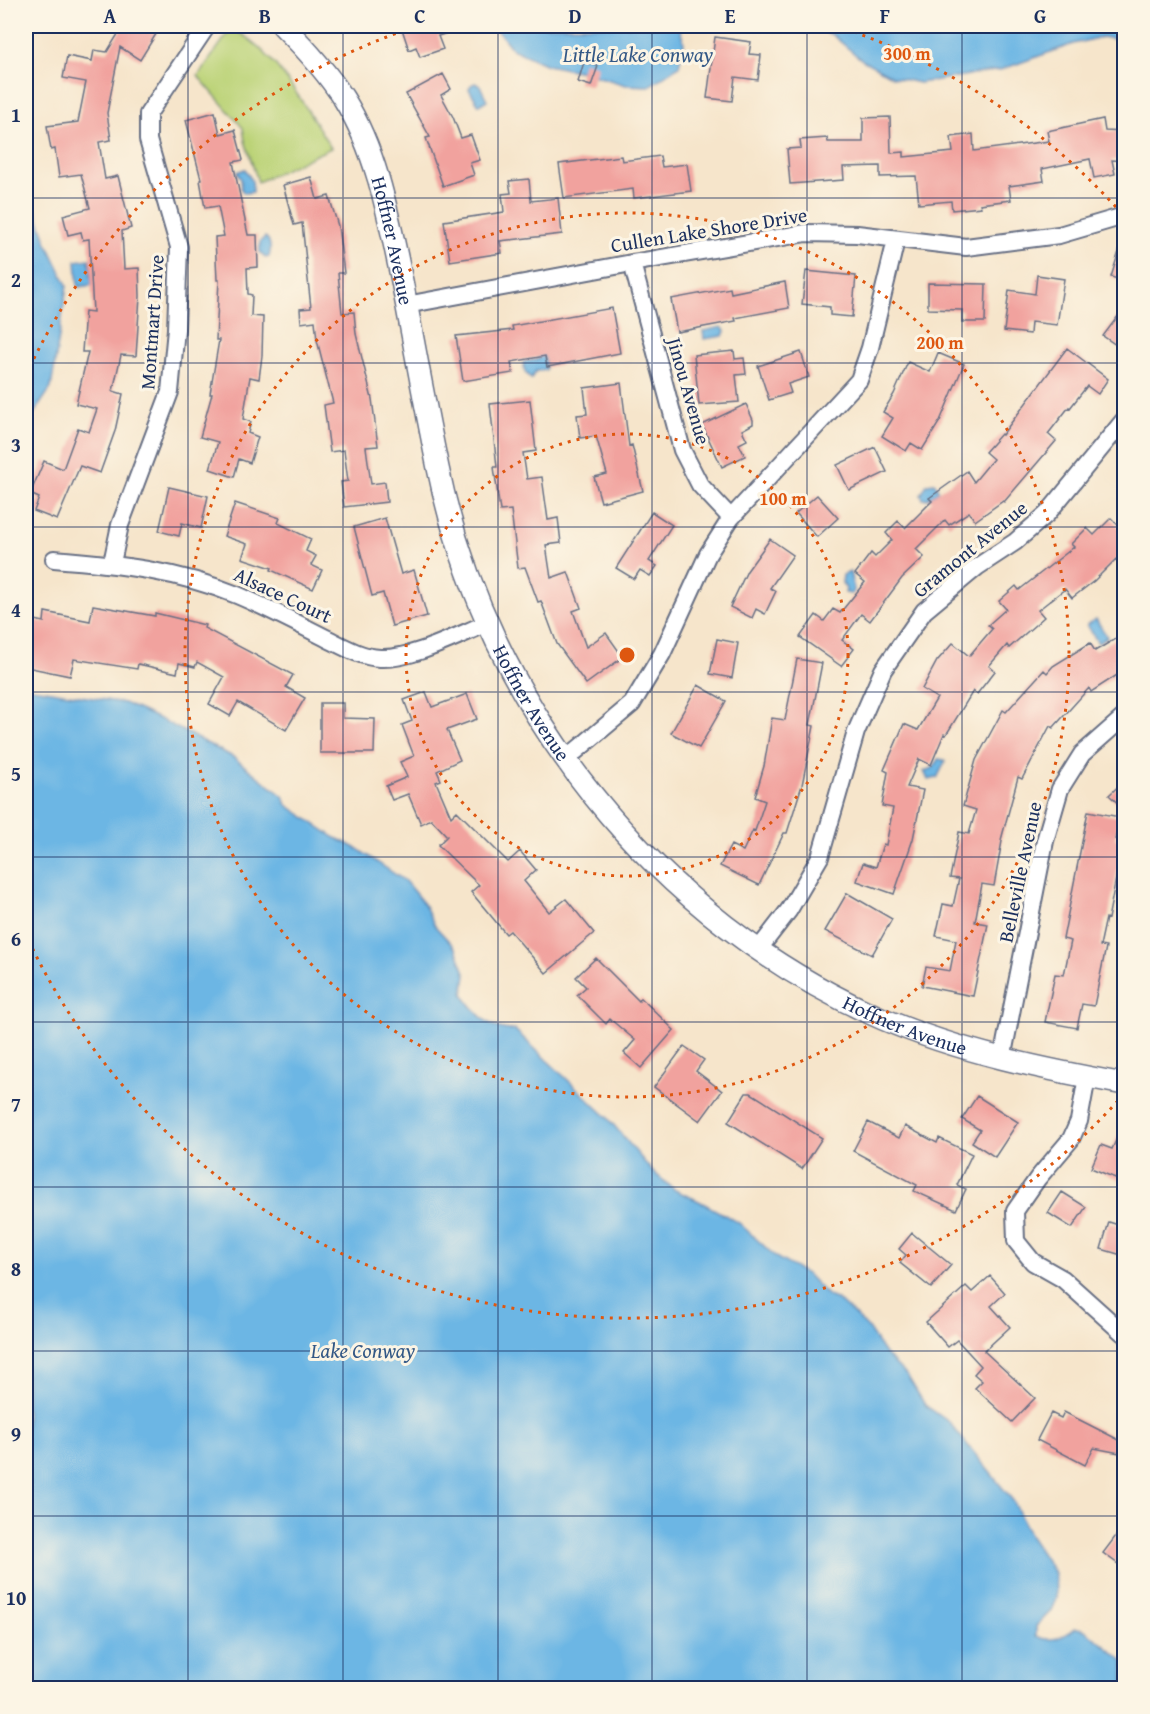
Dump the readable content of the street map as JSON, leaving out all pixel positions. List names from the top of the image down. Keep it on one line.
{"streets":{"main road":["Hoffner Avenue"],"street":["Cullen Lake Shore Drive","Montmart Drive","Jinou Avenue","Gramont Avenue","Alsace Court","Belleville Avenue"]},"crossings":[["Cullen Lake Shore Drive","Hoffner Avenue"],["Cullen Lake Shore Drive","Jinou Avenue"],["Hoffner Avenue","Gramont Avenue"],["Hoffner Avenue","Alsace Court"],["Hoffner Avenue","Belleville Avenue"],["Montmart Drive","Alsace Court"]],"water":["Little Lake Conway","Lake Conway"],"grid":{"columns":["A","B","C","D","E","F","G"],"rows":["1","2","3","4","5","6","7","8","9","10"]},"rings":["300 m","200 m","100 m"]}
